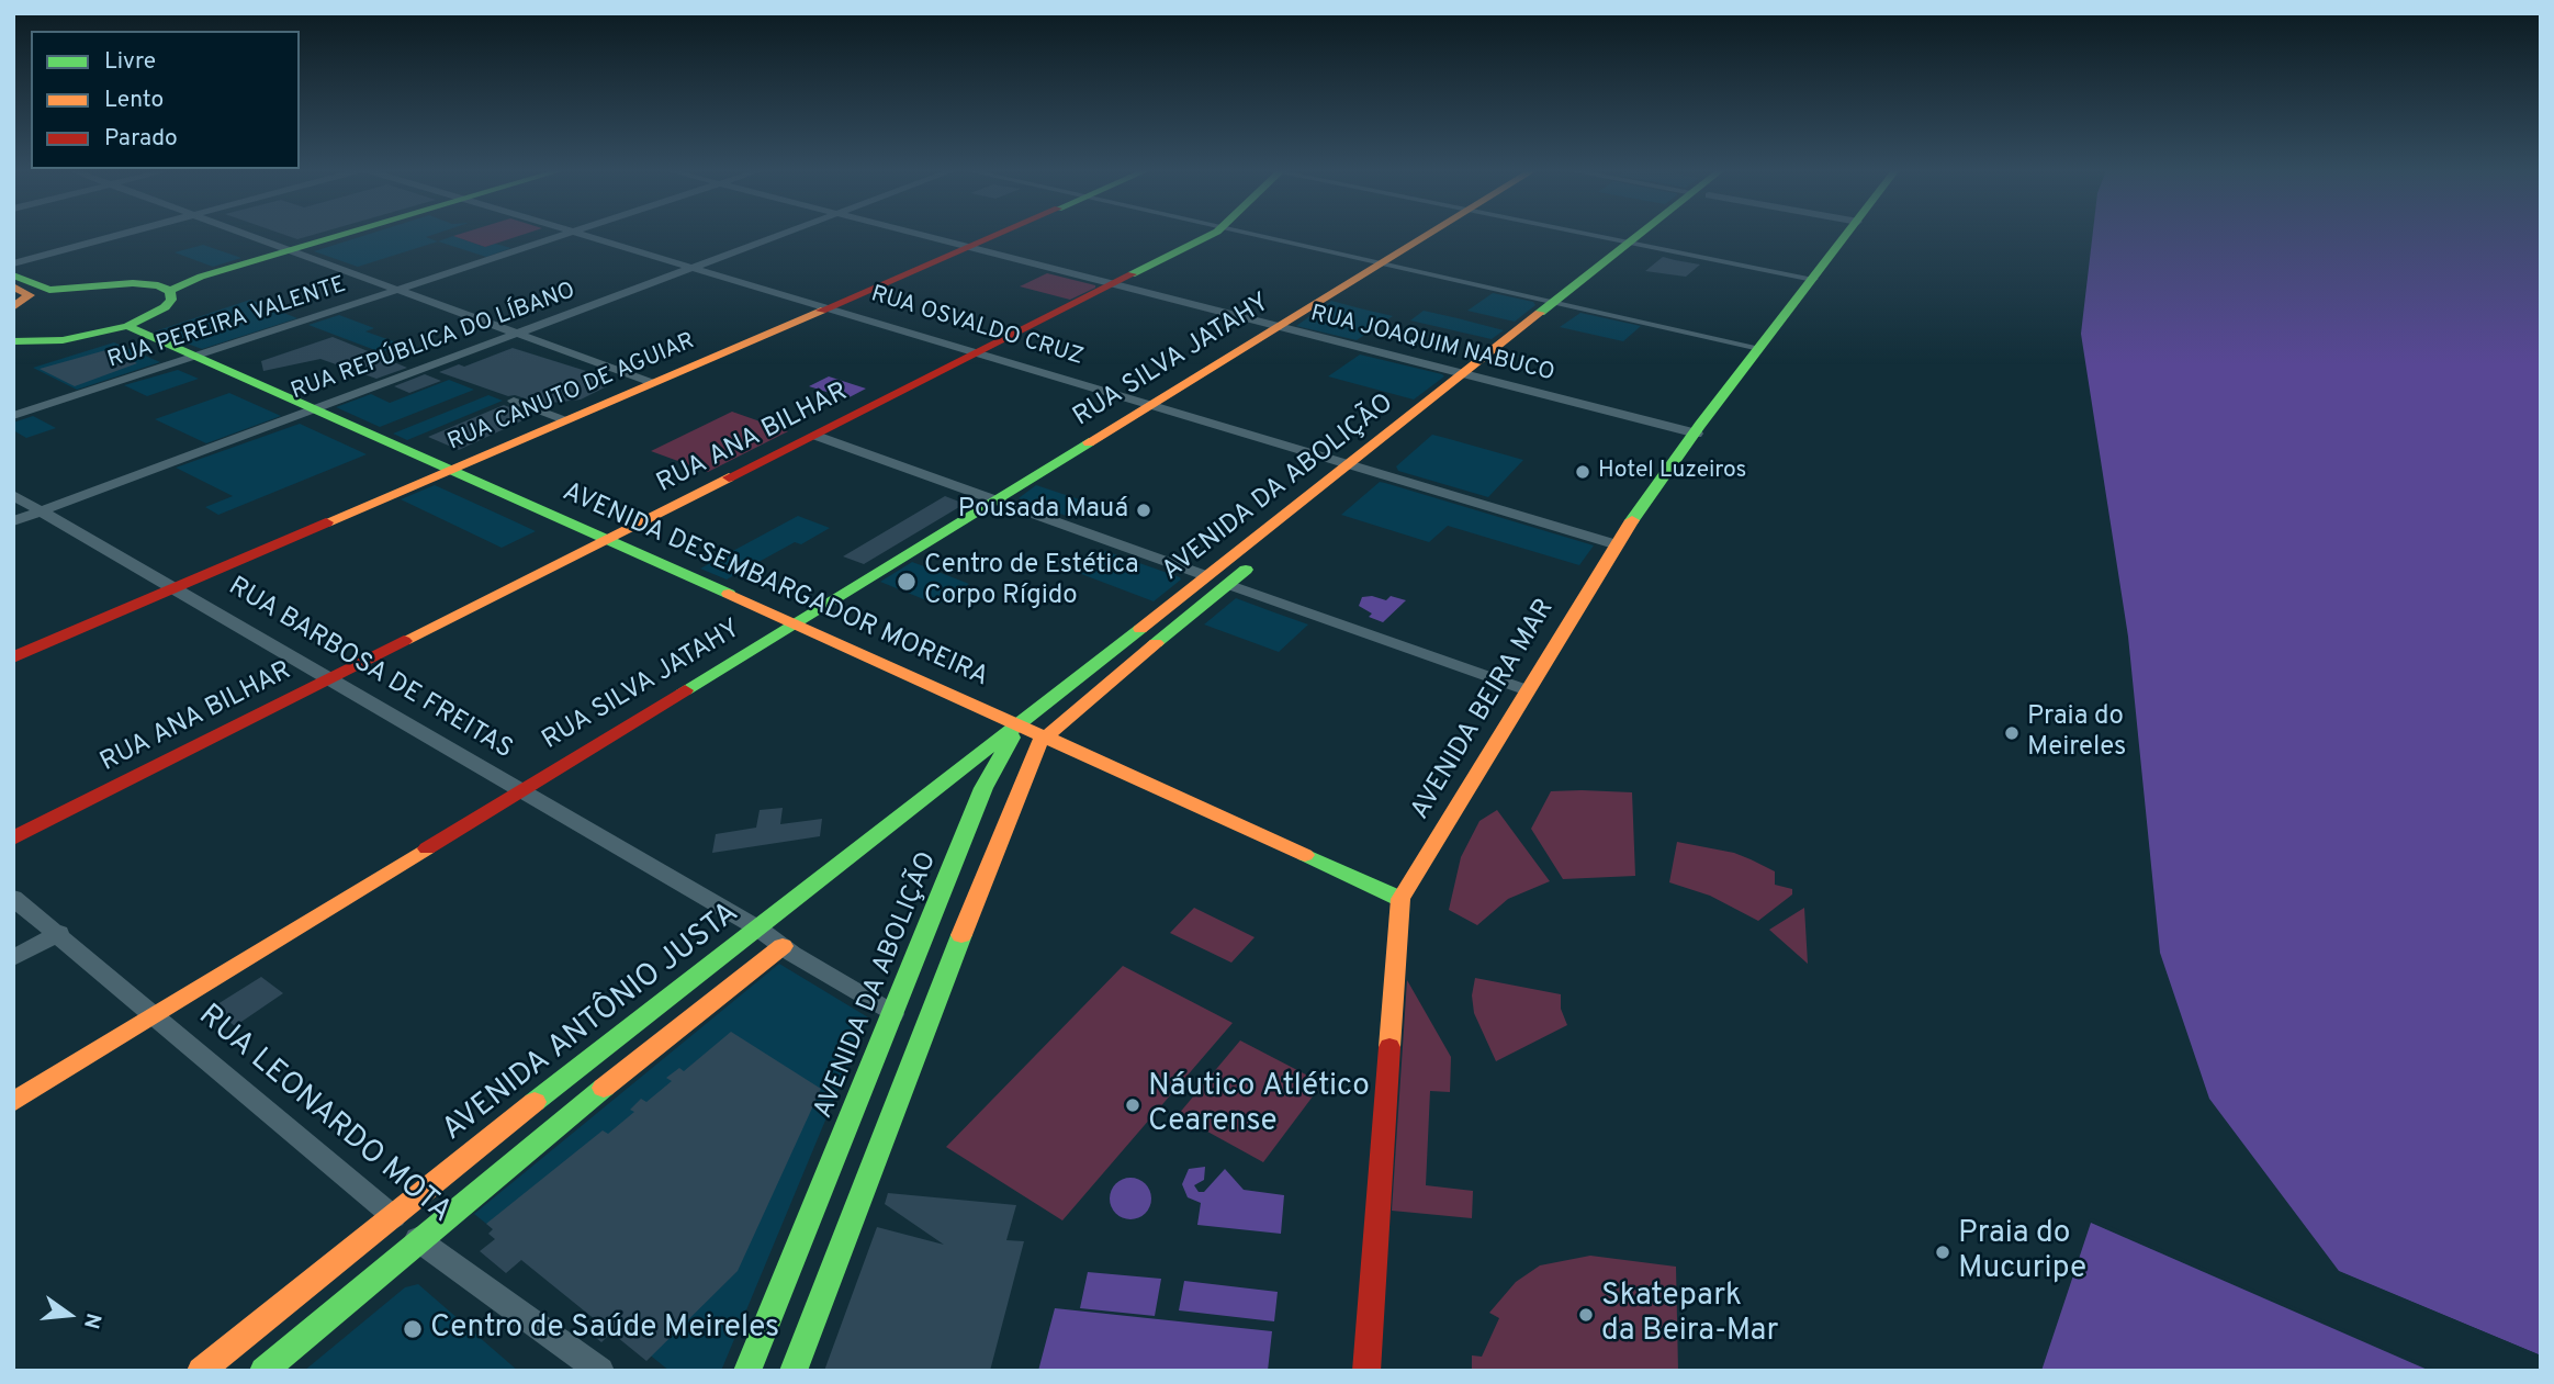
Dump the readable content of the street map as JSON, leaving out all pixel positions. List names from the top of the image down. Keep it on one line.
{"streets":{"main road":["RUA SILVA JATAHY","RUA CANUTO DE AGUIAR","RUA ANA BILHAR","AVENIDA DA ABOLIÇÃO","AVENIDA DESEMBARGADOR MOREIRA","AVENIDA BEIRA MAR","AVENIDA ANTÔNIO JUSTA"],"street":["RUA PEREIRA VALENTE","RUA OSVALDO CRUZ","RUA REPÚBLICA DO LÍBANO","RUA JOAQUIM NABUCO","RUA BARBOSA DE FREITAS","RUA LEONARDO MOTA"]},"crossings":[["RUA PEREIRA VALENTE","AVENIDA DESEMBARGADOR MOREIRA"],["RUA OSVALDO CRUZ","RUA REPÚBLICA DO LÍBANO"],["RUA OSVALDO CRUZ","RUA SILVA JATAHY"],["RUA OSVALDO CRUZ","RUA CANUTO DE AGUIAR"],["RUA OSVALDO CRUZ","RUA ANA BILHAR"],["RUA OSVALDO CRUZ","AVENIDA DA ABOLIÇÃO"],["RUA OSVALDO CRUZ","AVENIDA BEIRA MAR"],["RUA REPÚBLICA DO LÍBANO","AVENIDA DESEMBARGADOR MOREIRA"],["RUA REPÚBLICA DO LÍBANO","RUA BARBOSA DE FREITAS"],["RUA JOAQUIM NABUCO","RUA SILVA JATAHY"],["RUA JOAQUIM NABUCO","RUA CANUTO DE AGUIAR"],["RUA JOAQUIM NABUCO","RUA ANA BILHAR"],["RUA JOAQUIM NABUCO","AVENIDA DA ABOLIÇÃO"],["RUA JOAQUIM NABUCO","AVENIDA BEIRA MAR"],["RUA SILVA JATAHY","AVENIDA DESEMBARGADOR MOREIRA"],["RUA SILVA JATAHY","RUA BARBOSA DE FREITAS"],["RUA SILVA JATAHY","RUA LEONARDO MOTA"],["RUA CANUTO DE AGUIAR","AVENIDA DESEMBARGADOR MOREIRA"],["RUA CANUTO DE AGUIAR","RUA BARBOSA DE FREITAS"],["RUA ANA BILHAR","AVENIDA DESEMBARGADOR MOREIRA"],["RUA ANA BILHAR","RUA BARBOSA DE FREITAS"],["AVENIDA DA ABOLIÇÃO","AVENIDA DESEMBARGADOR MOREIRA"],["AVENIDA DA ABOLIÇÃO","RUA BARBOSA DE FREITAS"],["AVENIDA DA ABOLIÇÃO","AVENIDA ANTÔNIO JUSTA"],["AVENIDA DESEMBARGADOR MOREIRA","AVENIDA BEIRA MAR"],["AVENIDA DESEMBARGADOR MOREIRA","AVENIDA ANTÔNIO JUSTA"],["RUA BARBOSA DE FREITAS","AVENIDA ANTÔNIO JUSTA"],["AVENIDA ANTÔNIO JUSTA","RUA LEONARDO MOTA"]],"places":["Hotel Luzeiros","Pousada Mauá","Centro de Estética Corpo Rígido","Praia do Meireles","Náutico Atlético Cearense","Praia do Mucuripe","Skatepark da Beira-Mar","Centro de Saúde Meireles"],"legend":["Livre","Lento","Parado"],"north":"right"}
